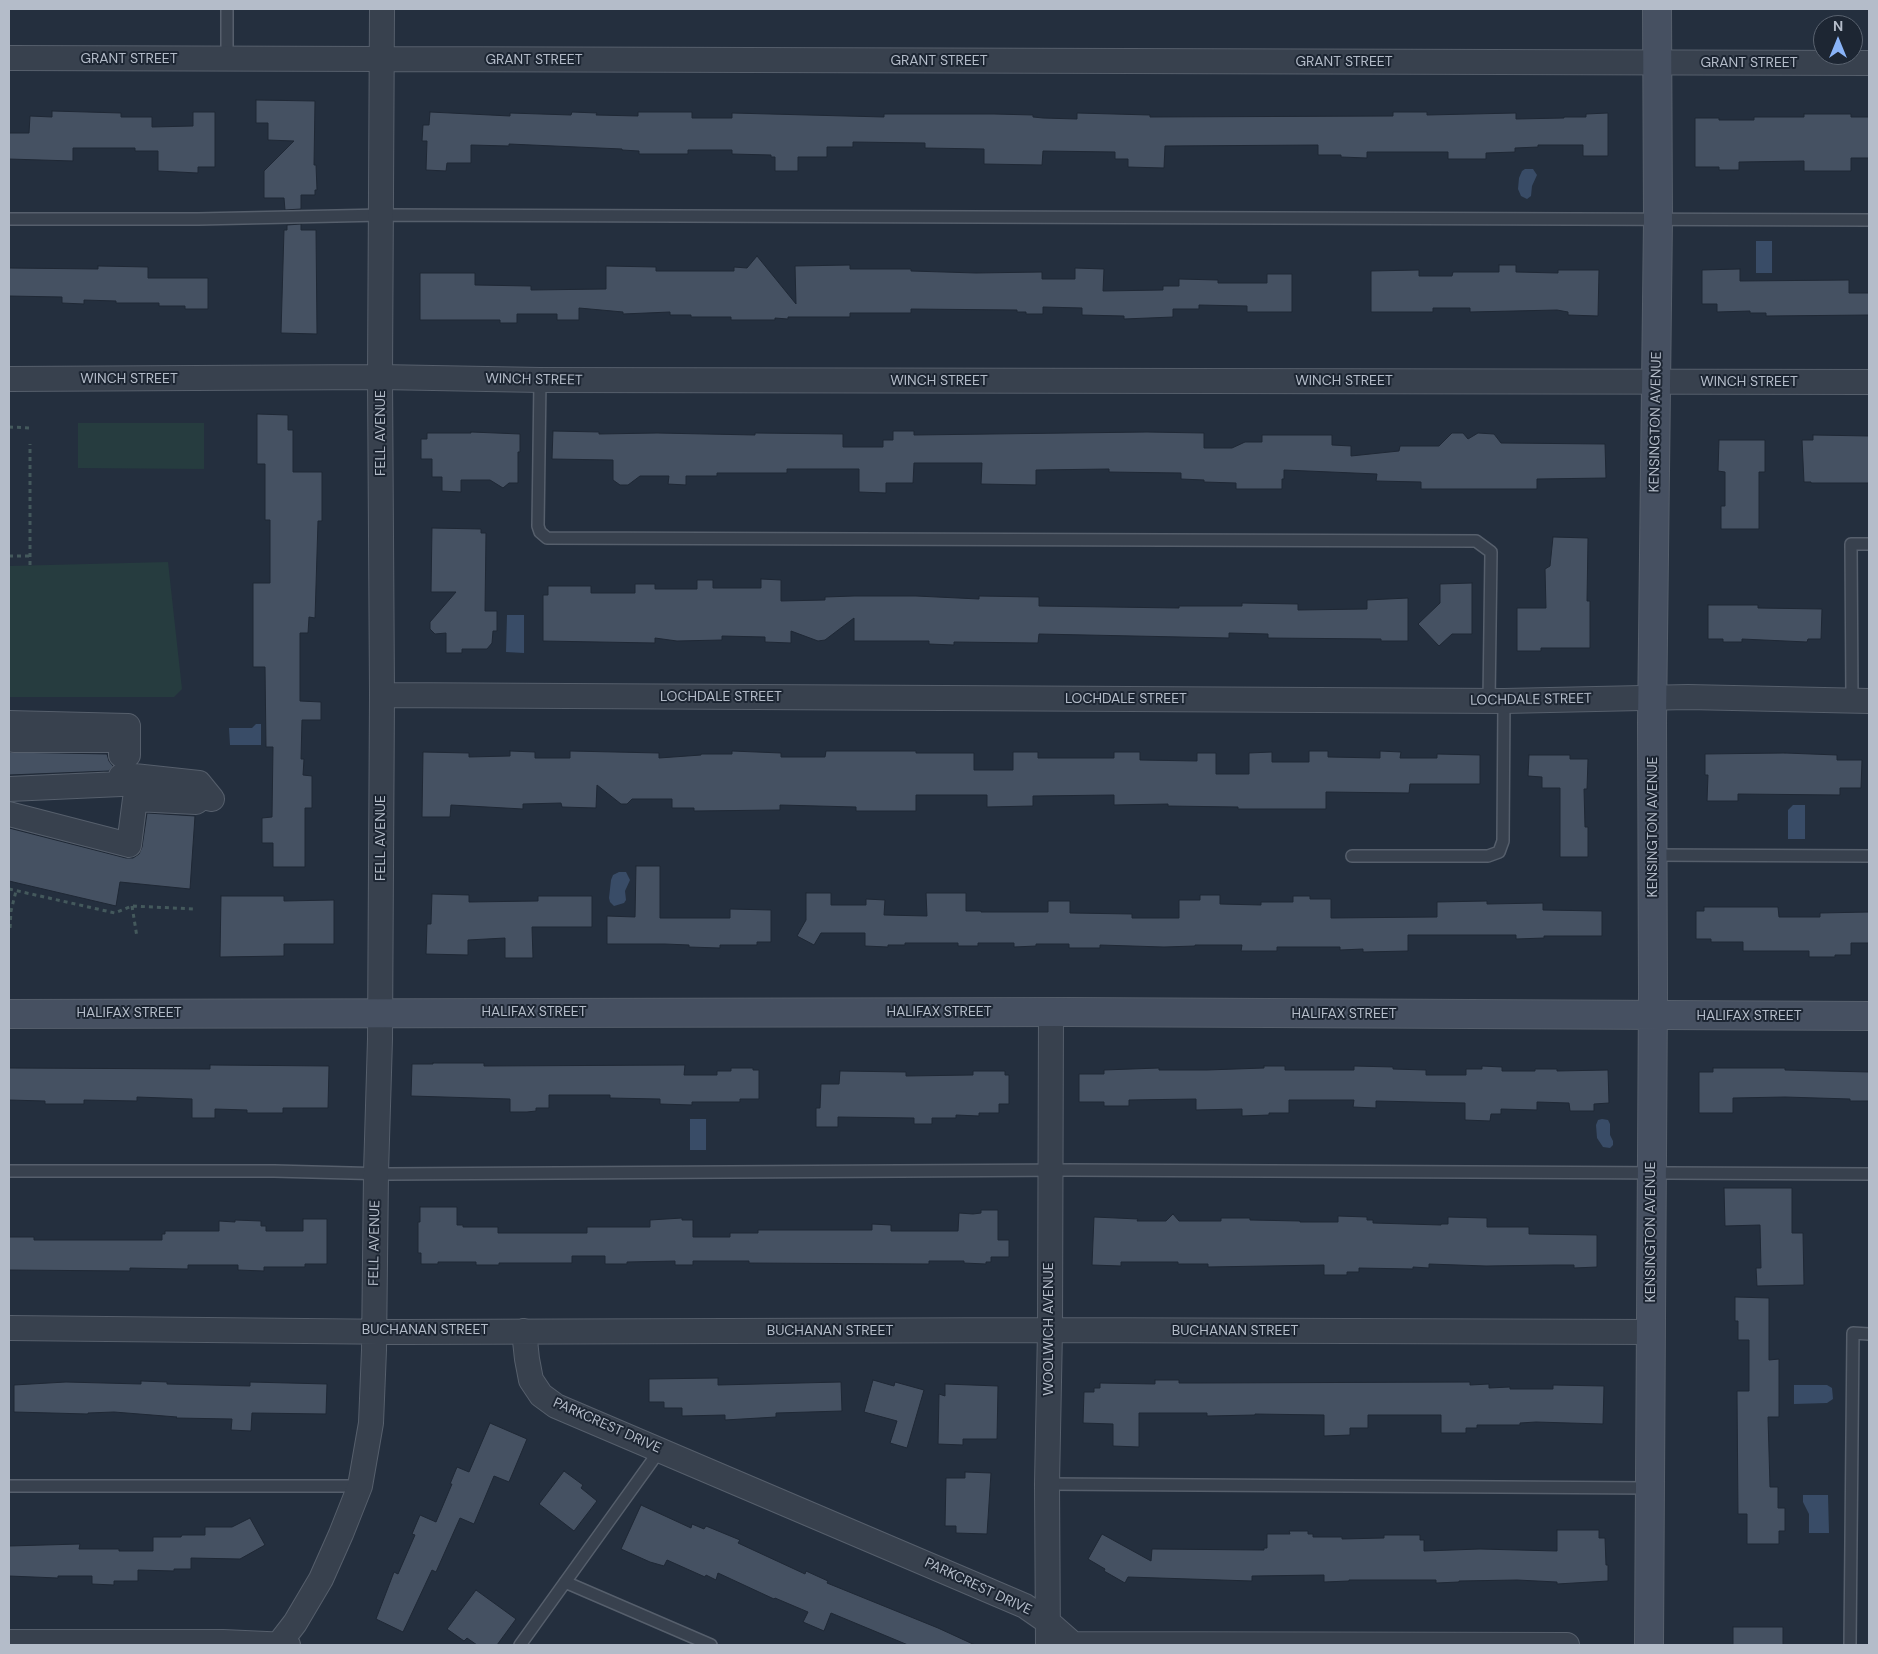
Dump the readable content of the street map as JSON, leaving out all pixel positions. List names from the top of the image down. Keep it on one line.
{"streets":{"street":["GRANT STREET","WINCH STREET","KENSINGTON AVENUE","FELL AVENUE","LOCHDALE STREET","HALIFAX STREET","WOOLWICH AVENUE","BUCHANAN STREET","PARKCREST DRIVE"]},"crossings":[["GRANT STREET","KENSINGTON AVENUE"],["GRANT STREET","FELL AVENUE"],["WINCH STREET","KENSINGTON AVENUE"],["WINCH STREET","FELL AVENUE"],["KENSINGTON AVENUE","LOCHDALE STREET"],["KENSINGTON AVENUE","HALIFAX STREET"],["KENSINGTON AVENUE","BUCHANAN STREET"],["FELL AVENUE","LOCHDALE STREET"],["FELL AVENUE","HALIFAX STREET"],["FELL AVENUE","BUCHANAN STREET"],["HALIFAX STREET","WOOLWICH AVENUE"],["WOOLWICH AVENUE","BUCHANAN STREET"],["WOOLWICH AVENUE","PARKCREST DRIVE"],["BUCHANAN STREET","PARKCREST DRIVE"]],"north":"top"}
